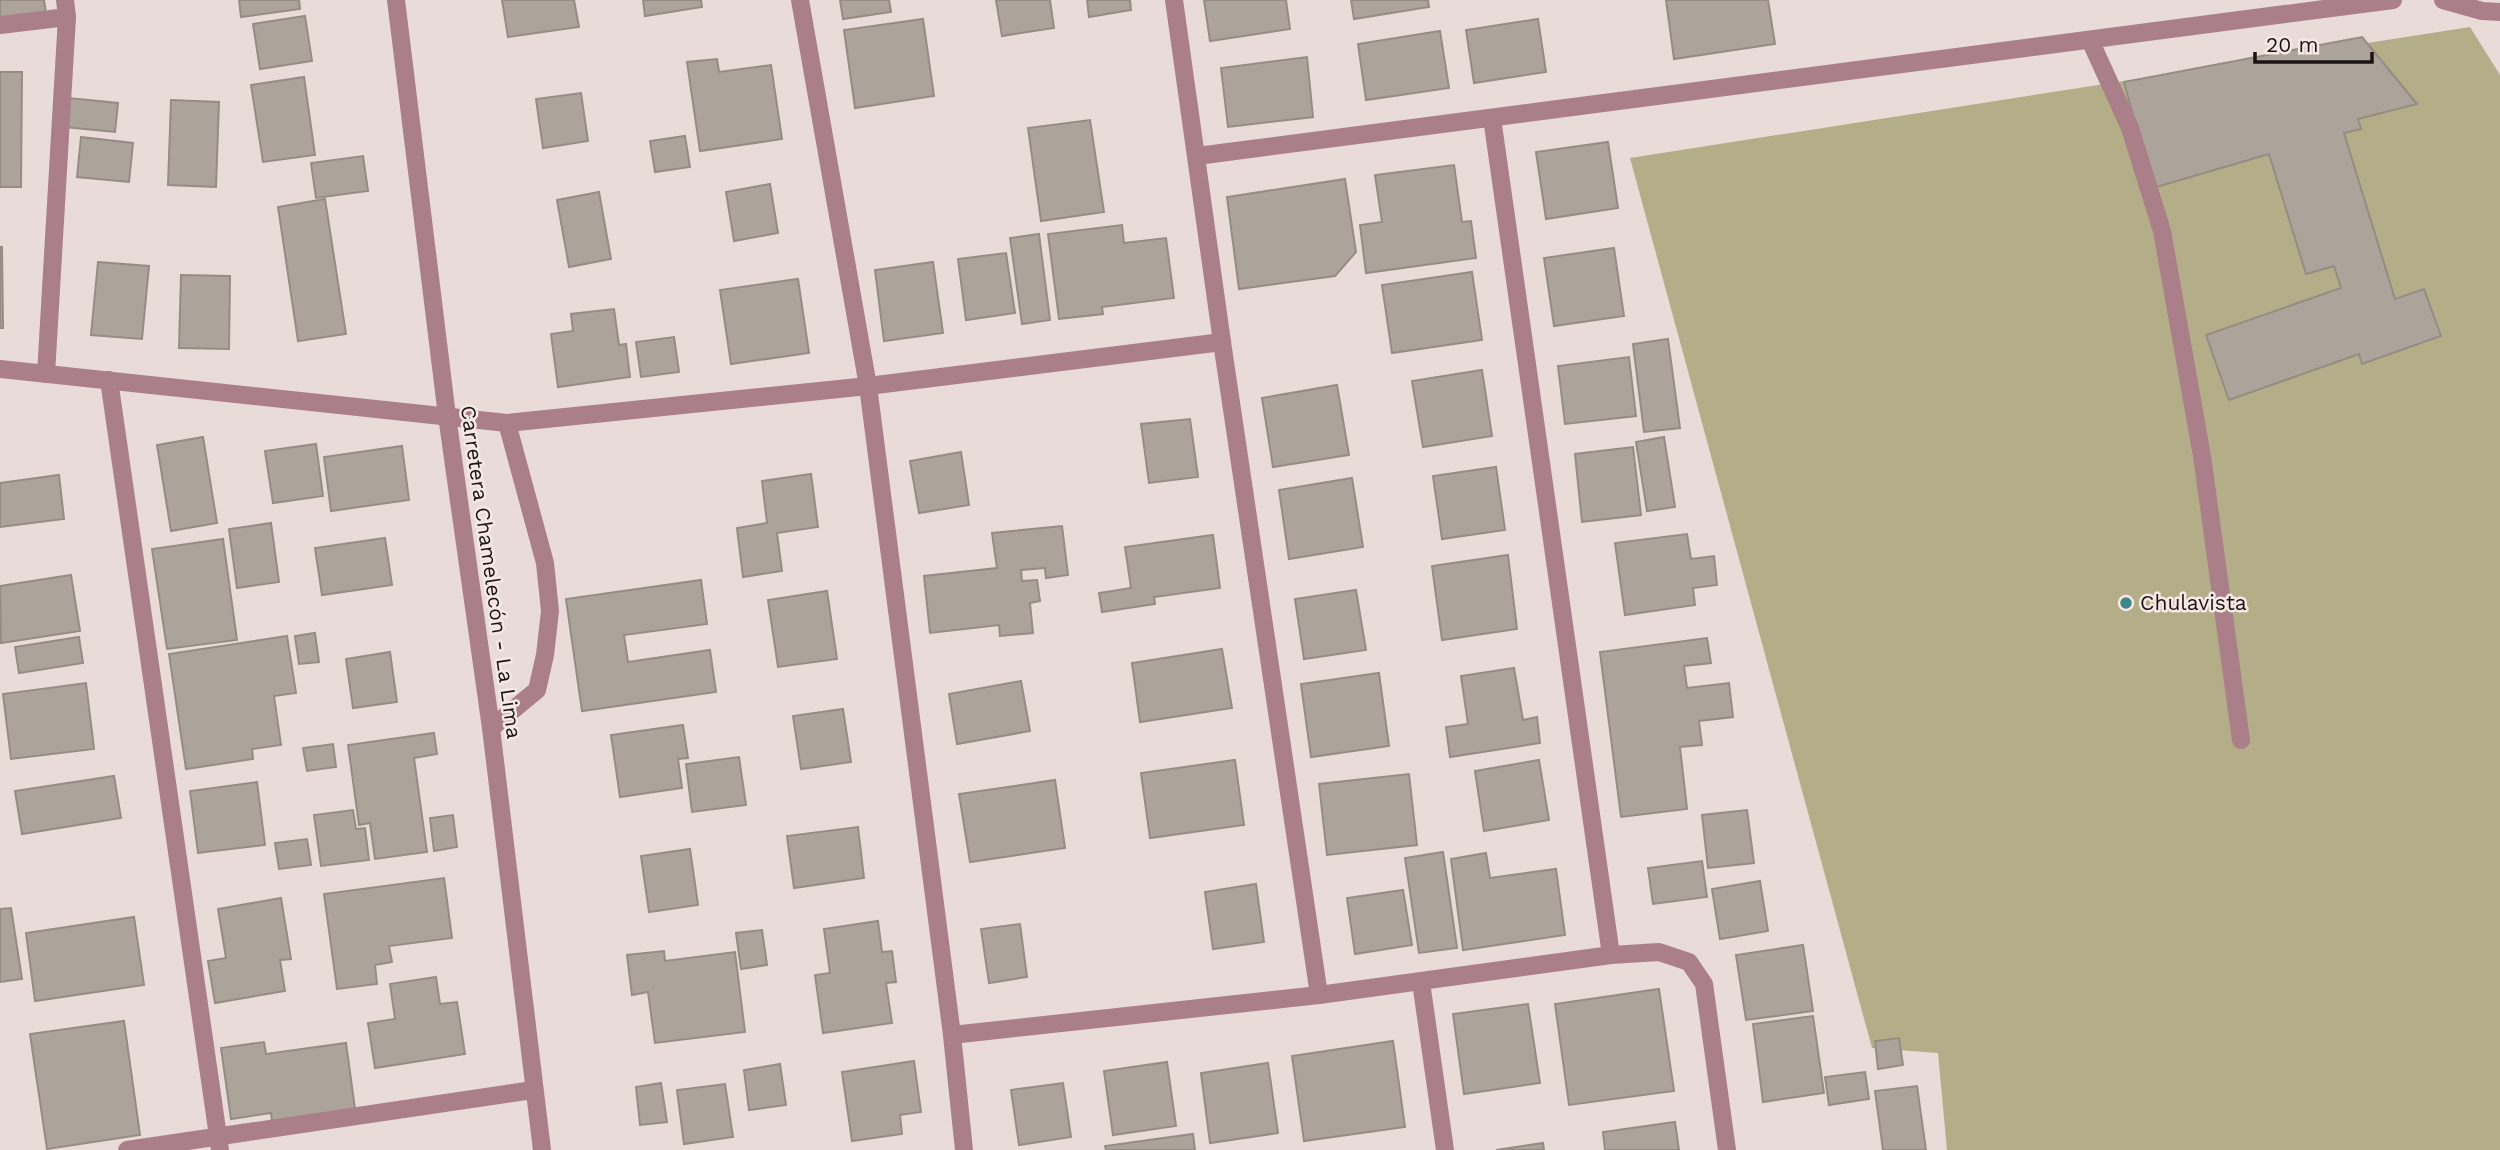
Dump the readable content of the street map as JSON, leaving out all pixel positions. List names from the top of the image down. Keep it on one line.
{"streets":{"street":["Carretera Chamelecón - La Lima"]},"places":["Chulavista"],"scale_bar":"20 m"}
